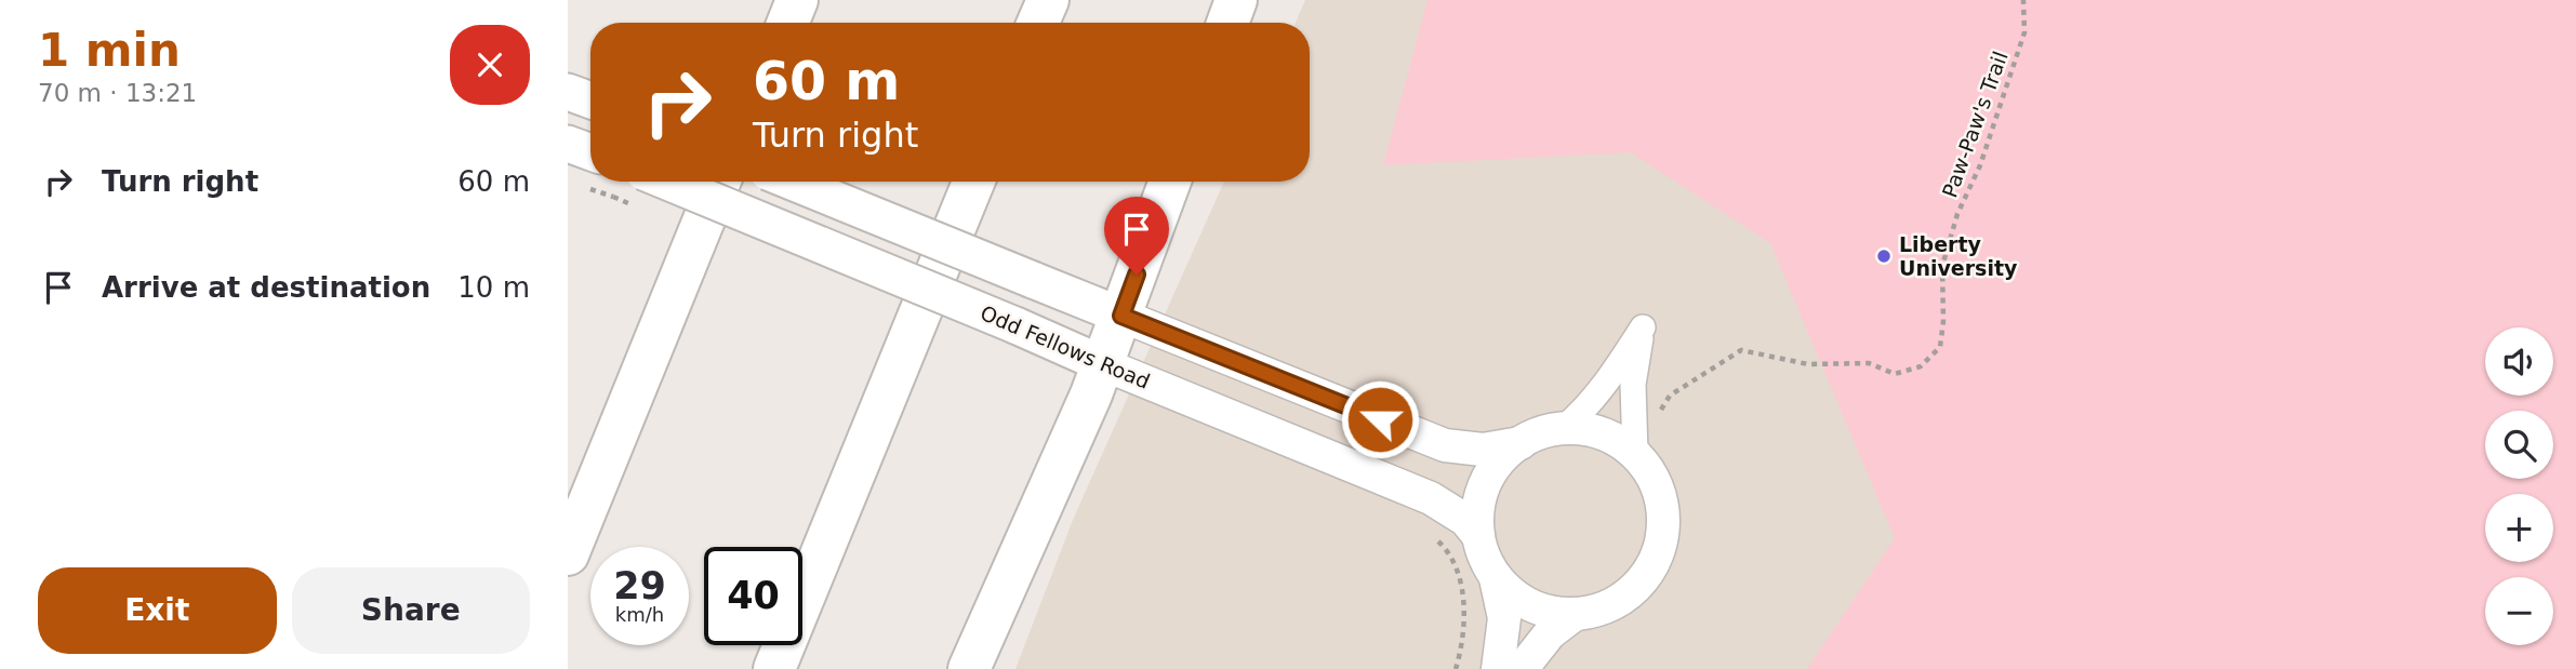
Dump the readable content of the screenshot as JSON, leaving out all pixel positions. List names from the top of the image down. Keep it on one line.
{"streets":{"main road":["Odd Fellows Road"],"path":["Paw-Paw's Trail"]},"crossings":[["Paw-Paw's Trail","Odd Fellows Road"]],"places":["Liberty University"],"page":{"heading":["1 min","70 m · 13:21"],"turn":["60 m","Turn right"],"list":[{"name":"Turn right","value":"60 m"},{"name":"Arrive at destination","value":"10 m"}],"map_buttons":["+","−"],"speed":"29 km/h","limit":"40","buttons":["Exit","Share"]}}
